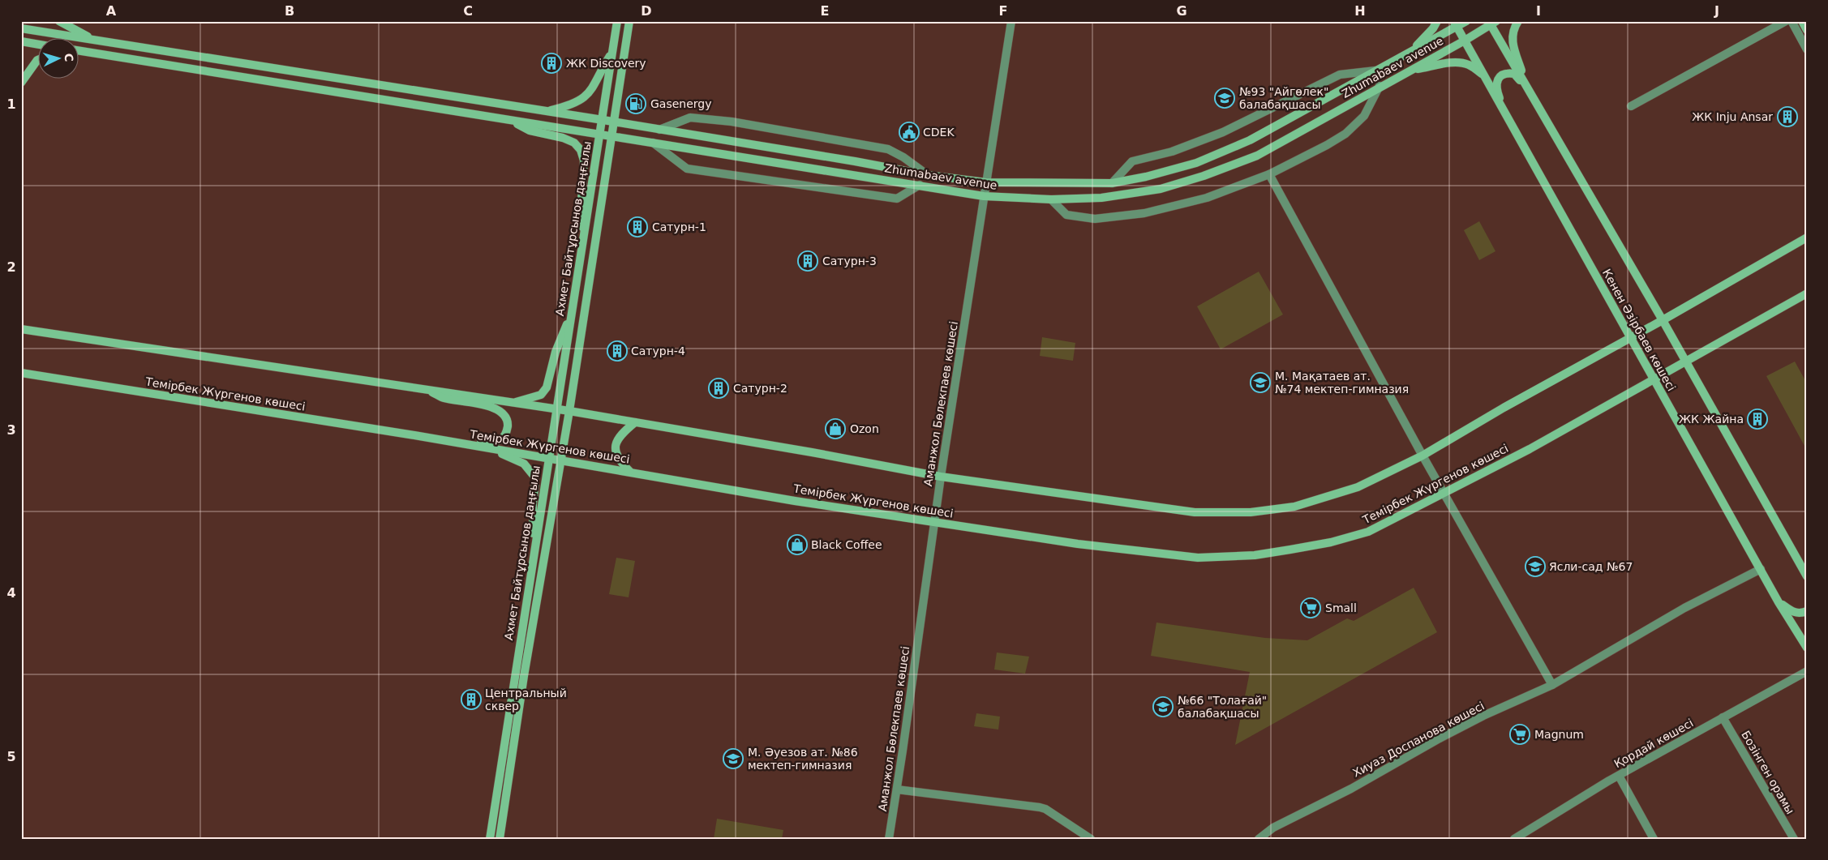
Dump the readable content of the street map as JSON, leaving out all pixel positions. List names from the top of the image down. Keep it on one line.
{"streets":{"street":["Zhumabaev avenue","Ахмет Байтұрсынов даңғылы","Кенен Әзірбаев көшесі","Темірбек Жүргенов көшесі","Аманжол Бөлекпаев көшесі","Хиуаз Доспанова көшесі","Қордай көшесі","Бозінген орамы"]},"crossings":[["Zhumabaev avenue","Ахмет Байтұрсынов даңғылы"],["Zhumabaev avenue","Кенен Әзірбаев көшесі"],["Zhumabaev avenue","Аманжол Бөлекпаев көшесі"],["Ахмет Байтұрсынов даңғылы","Темірбек Жүргенов көшесі"],["Кенен Әзірбаев көшесі","Темірбек Жүргенов көшесі"],["Кенен Әзірбаев көшесі","Хиуаз Доспанова көшесі"],["Темірбек Жүргенов көшесі","Аманжол Бөлекпаев көшесі"],["Қордай көшесі","Бозінген орамы"]],"places":{"building":["ЖК Discovery","ЖК Inju Ansar","Сатурн-1","Сатурн-3","Сатурн-4","Сатурн-2","ЖК Жайна","Центральный сквер"],"school or university":["№93 \"Айгөлек\" балабақшасы","М. Мақатаев ат. №74 мектеп-гимназия","Ясли-сад №67","№66 \"Толағай\" балабақшасы","М. Әуезов ат. №86 мектеп-гимназия"],"fuel station":["Gasenergy"],"public building":["CDEK"],"shop":["Ozon","Black Coffee"],"supermarket":["Small","Magnum"]},"north":"right","grid":{"columns":["A","B","C","D","E","F","G","H","I","J"],"rows":["1","2","3","4","5"]}}
